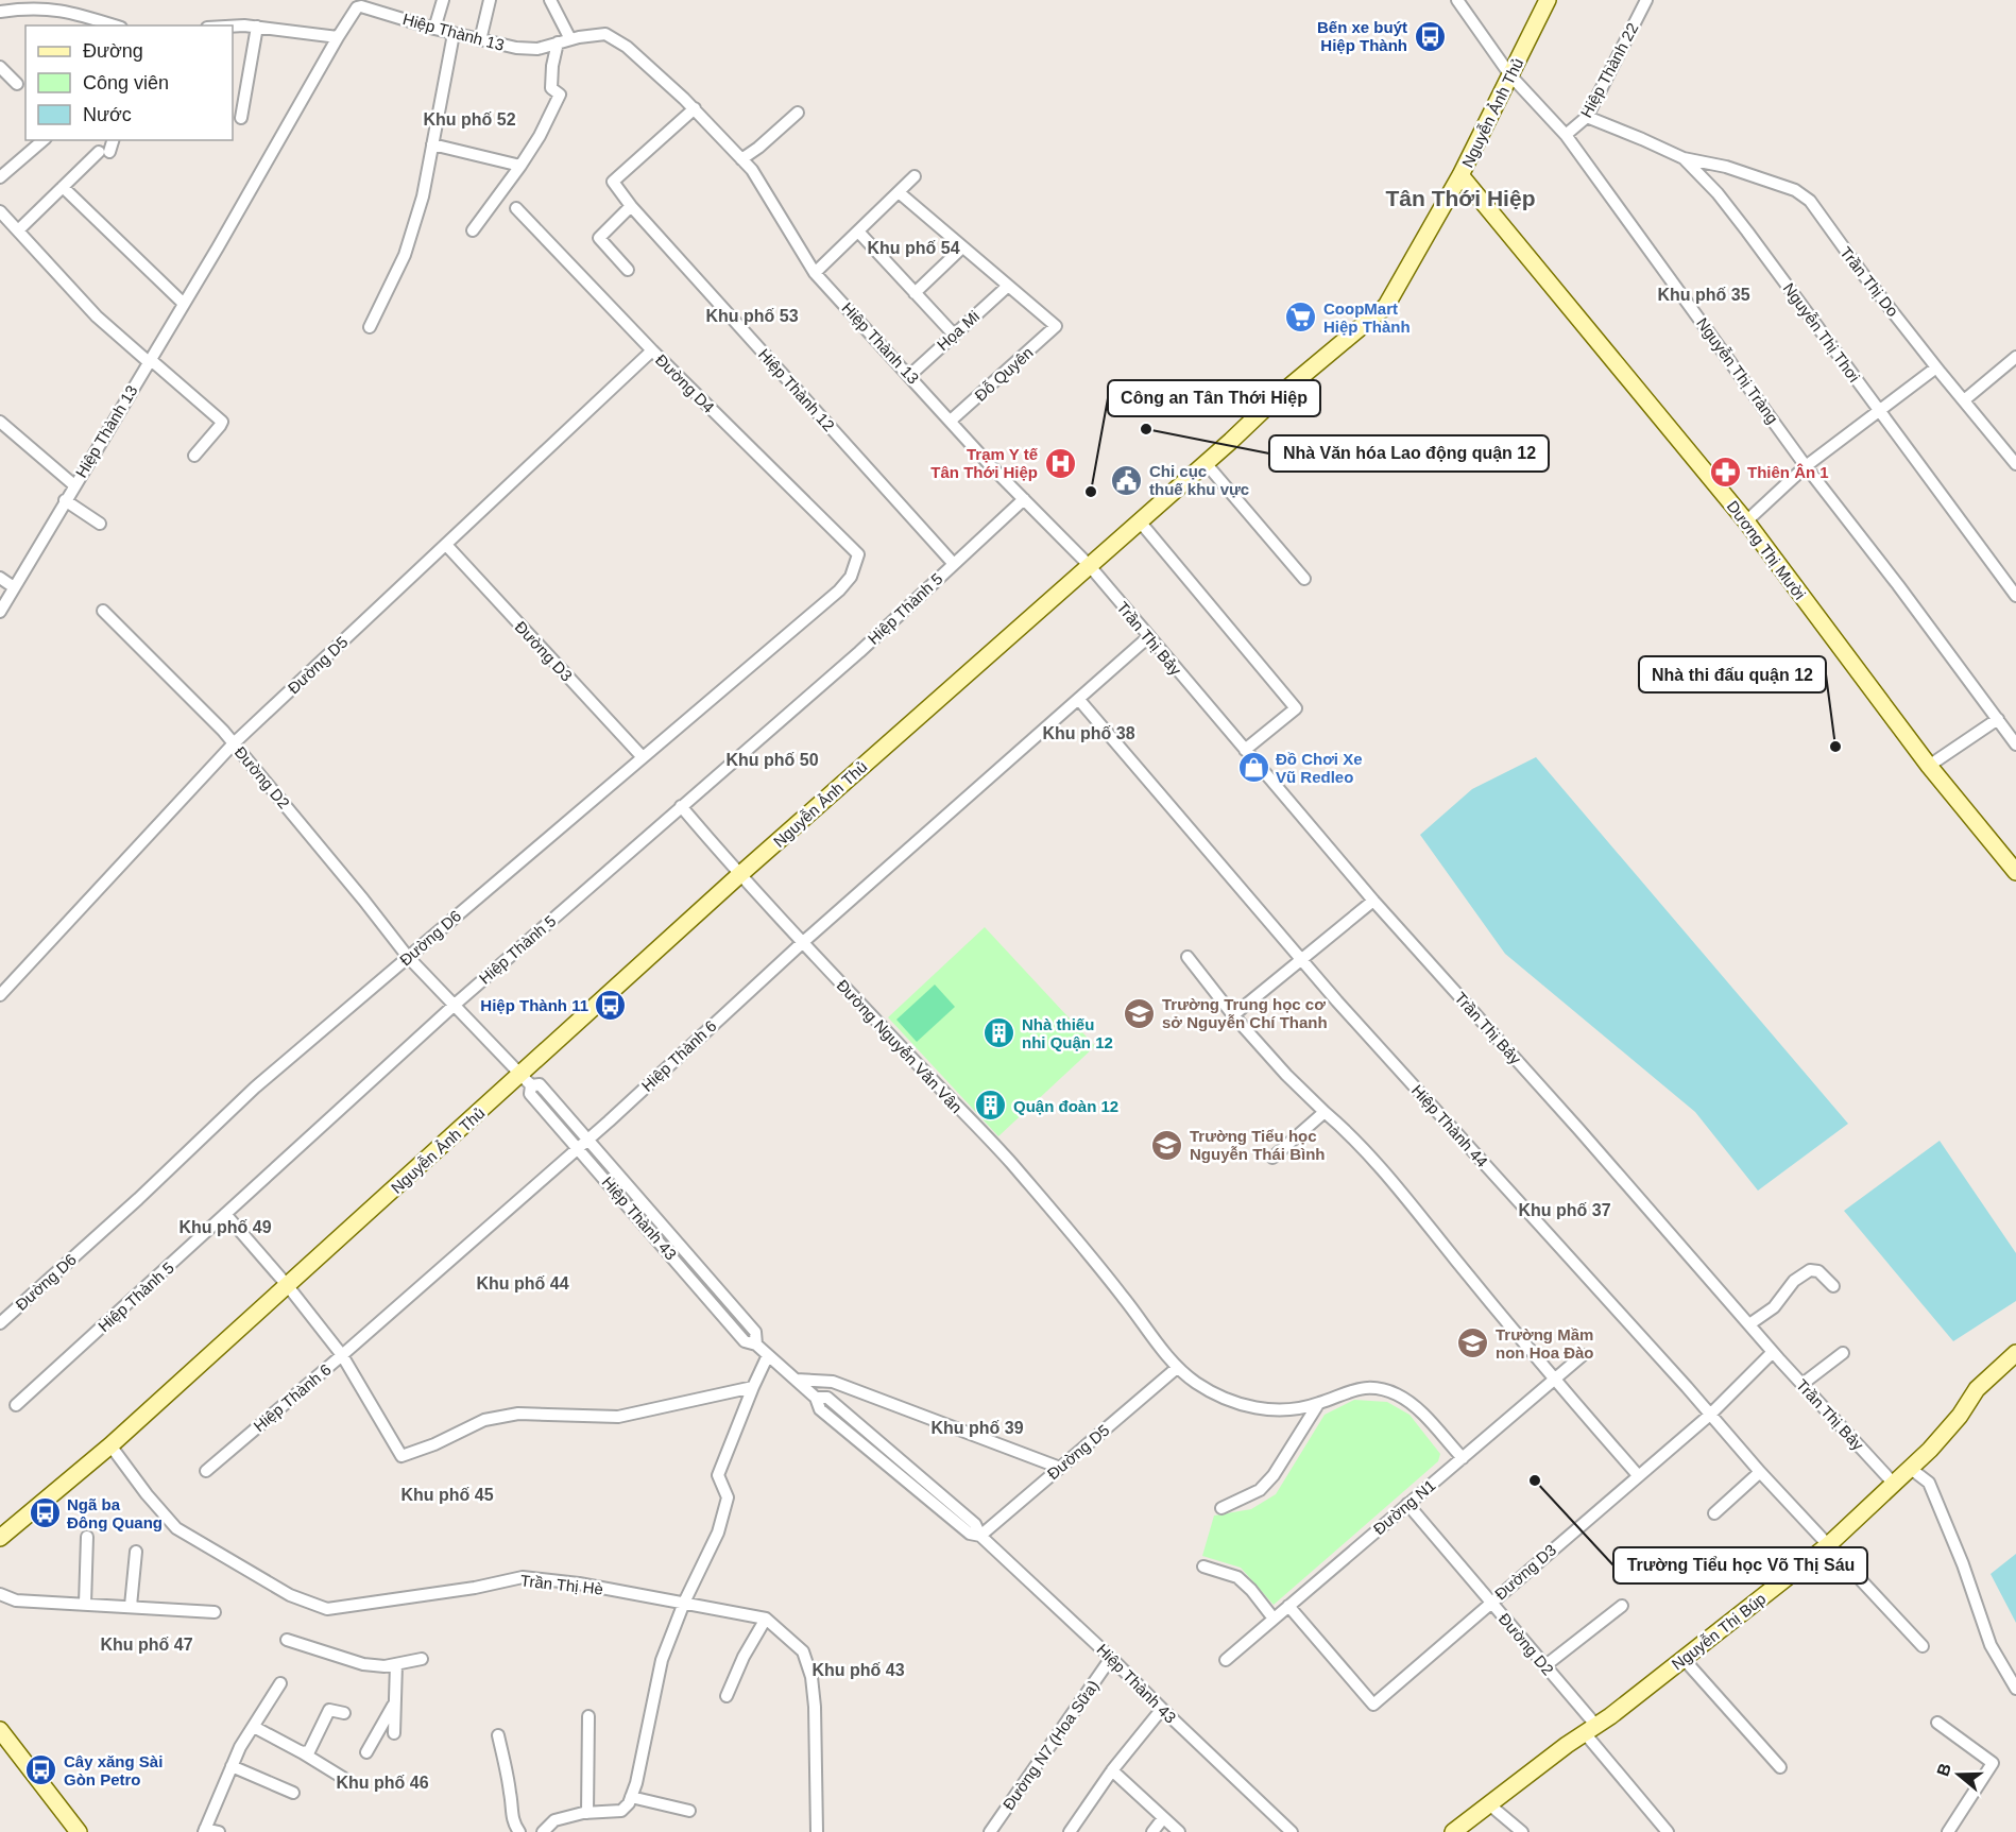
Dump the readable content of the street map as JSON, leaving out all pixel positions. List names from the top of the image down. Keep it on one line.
{"streets":{"main road":["Nguyễn Ảnh Thủ","Dương Thị Mười","Nguyễn Thị Búp"],"street":["Hiệp Thành 13","Hiệp Thành 22","Trần Thị Do","Họa Mi","Nguyễn Thị Thơi","Nguyễn Thị Tràng","Đỗ Quyên","Đường D4","Hiệp Thành 12","Hiệp Thành 5","Trần Thị Bảy","Đường D3","Đường D5","Đường D2","Đường D6","Đường Nguyễn Văn Vân","Hiệp Thành 6","Hiệp Thành 44","Hiệp Thành 43","Đường N1","Trần Thị Hè","Đường N7 (Hoa Sữa)"]},"crossings":[["Hiệp Thành 13","Nguyễn Ảnh Thủ"],["Hiệp Thành 13","Họa Mi"],["Hiệp Thành 13","Đỗ Quyên"],["Hiệp Thành 13","Hiệp Thành 12"],["Hiệp Thành 13","Hiệp Thành 5"],["Hiệp Thành 13","Trần Thị Bảy"],["Hiệp Thành 22","Nguyễn Thị Thơi"],["Hiệp Thành 22","Nguyễn Thị Tràng"],["Nguyễn Ảnh Thủ","Nguyễn Thị Tràng"],["Nguyễn Ảnh Thủ","Dương Thị Mười"],["Nguyễn Ảnh Thủ","Trần Thị Bảy"],["Nguyễn Ảnh Thủ","Đường Nguyễn Văn Vân"],["Nguyễn Ảnh Thủ","Hiệp Thành 43"],["Nguyễn Ảnh Thủ","Trần Thị Hè"],["Trần Thị Do","Nguyễn Thị Thơi"],["Họa Mi","Đỗ Quyên"],["Đường D4","Đường D5"],["Đường D4","Đường D6"],["Hiệp Thành 12","Hiệp Thành 5"],["Hiệp Thành 5","Đường Nguyễn Văn Vân"],["Hiệp Thành 5","Hiệp Thành 43"],["Trần Thị Bảy","Đường D3"],["Trần Thị Bảy","Hiệp Thành 6"],["Trần Thị Bảy","Nguyễn Thị Búp"],["Đường D3","Đường D5"],["Đường D3","Đường D2"],["Đường D3","Đường D6"],["Đường D3","Hiệp Thành 44"],["Đường D3","Đường N1"],["Đường D5","Đường D2"],["Đường D5","Đường Nguyễn Văn Vân"],["Đường D5","Hiệp Thành 43"],["Đường D2","Đường D6"],["Đường D2","Hiệp Thành 43"],["Đường D2","Đường N1"],["Đường D2","Nguyễn Thị Búp"],["Đường D6","Hiệp Thành 43"],["Đường Nguyễn Văn Vân","Hiệp Thành 6"],["Đường Nguyễn Văn Vân","Đường N1"],["Hiệp Thành 6","Hiệp Thành 44"],["Hiệp Thành 6","Hiệp Thành 43"],["Hiệp Thành 44","Nguyễn Thị Búp"],["Hiệp Thành 43","Đường N7 (Hoa Sữa)"]],"districts":["Khu phố 52","Tân Thới Hiệp","Khu phố 54","Khu phố 35","Khu phố 53","Khu phố 38","Khu phố 50","Khu phố 37","Khu phố 49","Khu phố 44","Khu phố 39","Khu phố 45","Khu phố 47","Khu phố 43","Khu phố 46"],"places":{"bus stop":["Bến xe buýt Hiệp Thành","Hiệp Thành 11","Ngã ba Đông Quang","Cây xăng Sài Gòn Petro"],"supermarket":["CoopMart Hiệp Thành"],"other":["Nhà Văn hóa Lao động quận 12","Công an Tân Thới Hiệp","Nhà thi đấu quận 12","Trường Tiểu học Võ Thị Sáu"],"hospital":["Trạm Y tế Tân Thới Hiệp"],"pharmacy":["Thiên Ân 1"],"public building":["Chi cục thuế khu vực"],"shop":["Đồ Chơi Xe Vũ Redleo"],"school or university":["Trường Trung học cơ sở Nguyễn Chí Thanh","Trường Tiểu học Nguyễn Thái Bình","Trường Mầm non Hoa Đào"],"building":["Nhà thiếu nhi Quận 12","Quận đoàn 12"]},"legend":["Đường","Công viên","Nước"],"north":"left"}
